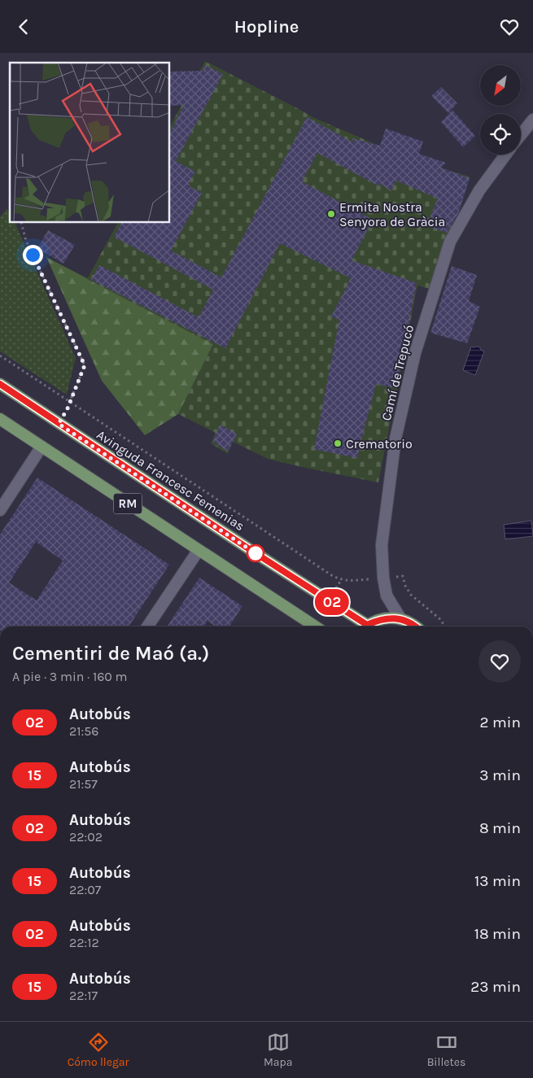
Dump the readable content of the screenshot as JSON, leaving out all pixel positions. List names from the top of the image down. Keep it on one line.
{"streets":{"main road":["Avinguda Francesc Femenias","RM"],"street":["Camí de Trepucó"]},"crossings":[["Camí de Trepucó","RM"]],"places":["Ermita Nostra Senyora de Gràcia","Crematorio"],"lines":["bus line 02"],"north":"bottom left","page":{"header":"Hopline","on_map":"02","heading":["Cementiri de Maó (a.)","A pie · 3 min · 160 m"],"list":[{"mark":"02","name":"Autobús","note":"21:56","value":"2 min"},{"mark":"15","name":"Autobús","note":"21:57","value":"3 min"},{"mark":"02","name":"Autobús","note":"22:02","value":"8 min"},{"mark":"15","name":"Autobús","note":"22:07","value":"13 min"},{"mark":"02","name":"Autobús","note":"22:12","value":"18 min"},{"mark":"15","name":"Autobús","note":"22:17","value":"23 min"}],"tabs":["Cómo llegar","Mapa","Billetes"]}}
